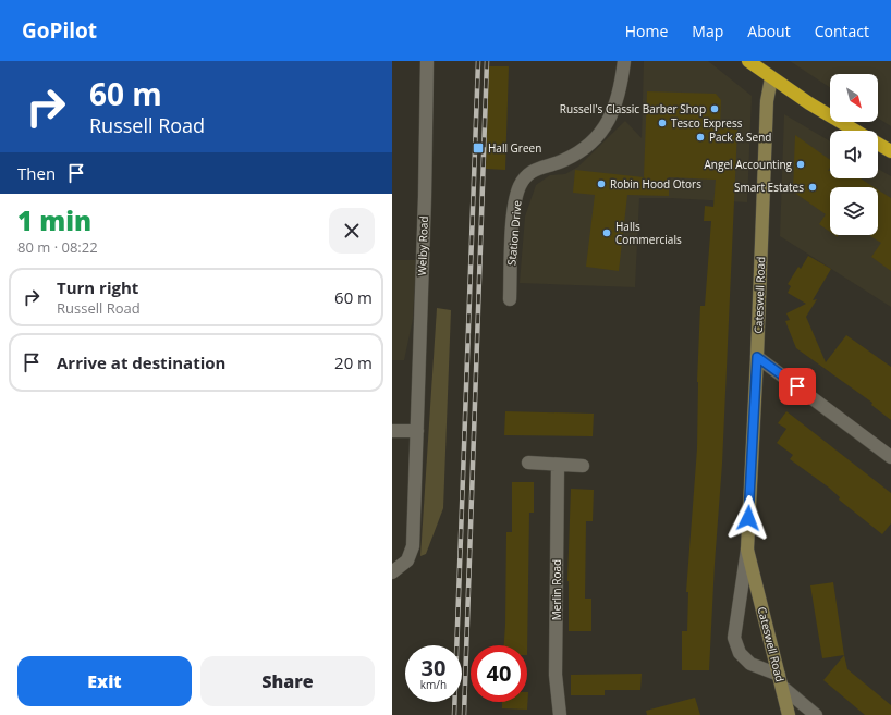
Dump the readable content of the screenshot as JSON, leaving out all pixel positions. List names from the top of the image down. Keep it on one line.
{"streets":{"street":["Station Drive","Welby Road","Cateswell Road","Merlin Road"]},"places":{"other":["Russell's Classic Barber Shop","Tesco Express","Pack & Send","Angel Accounting","Robin Hood Otors","Smart Estates","Halls Commercials"],"transit":["Hall Green"]},"north":"bottom right","page":{"header":"GoPilot","nav":["Home","Map","About","Contact"],"turn":["60 m","Russell Road"],"then":"Then","heading":["1 min","80 m · 08:22"],"list":[{"name":"Turn right","note":"Russell Road","value":"60 m"},{"name":"Arrive at destination","value":"20 m"}],"speed":"30 km/h","limit":"40","buttons":["Exit","Share"]}}
